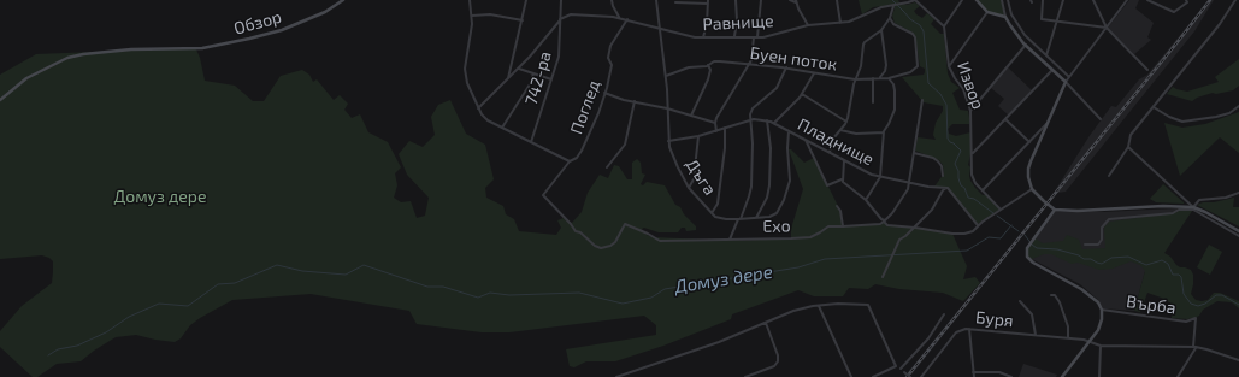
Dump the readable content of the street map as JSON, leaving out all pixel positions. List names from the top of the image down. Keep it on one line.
{"streets":{"street":["Обзор","Равнище","Буен поток","742-ра","Извор","Поглед","Пладнище","Дъга","Ехо","Върба","Буря"]},"crossings":[["Равнище","742-ра"],["Равнище","Поглед"],["Равнище","Дъга"],["Буен поток","Дъга"],["Извор","Ехо"],["Поглед","Ехо"],["Пладнище","Дъга"]],"water":["Домуз дере"],"parks":["Домуз дере"]}
